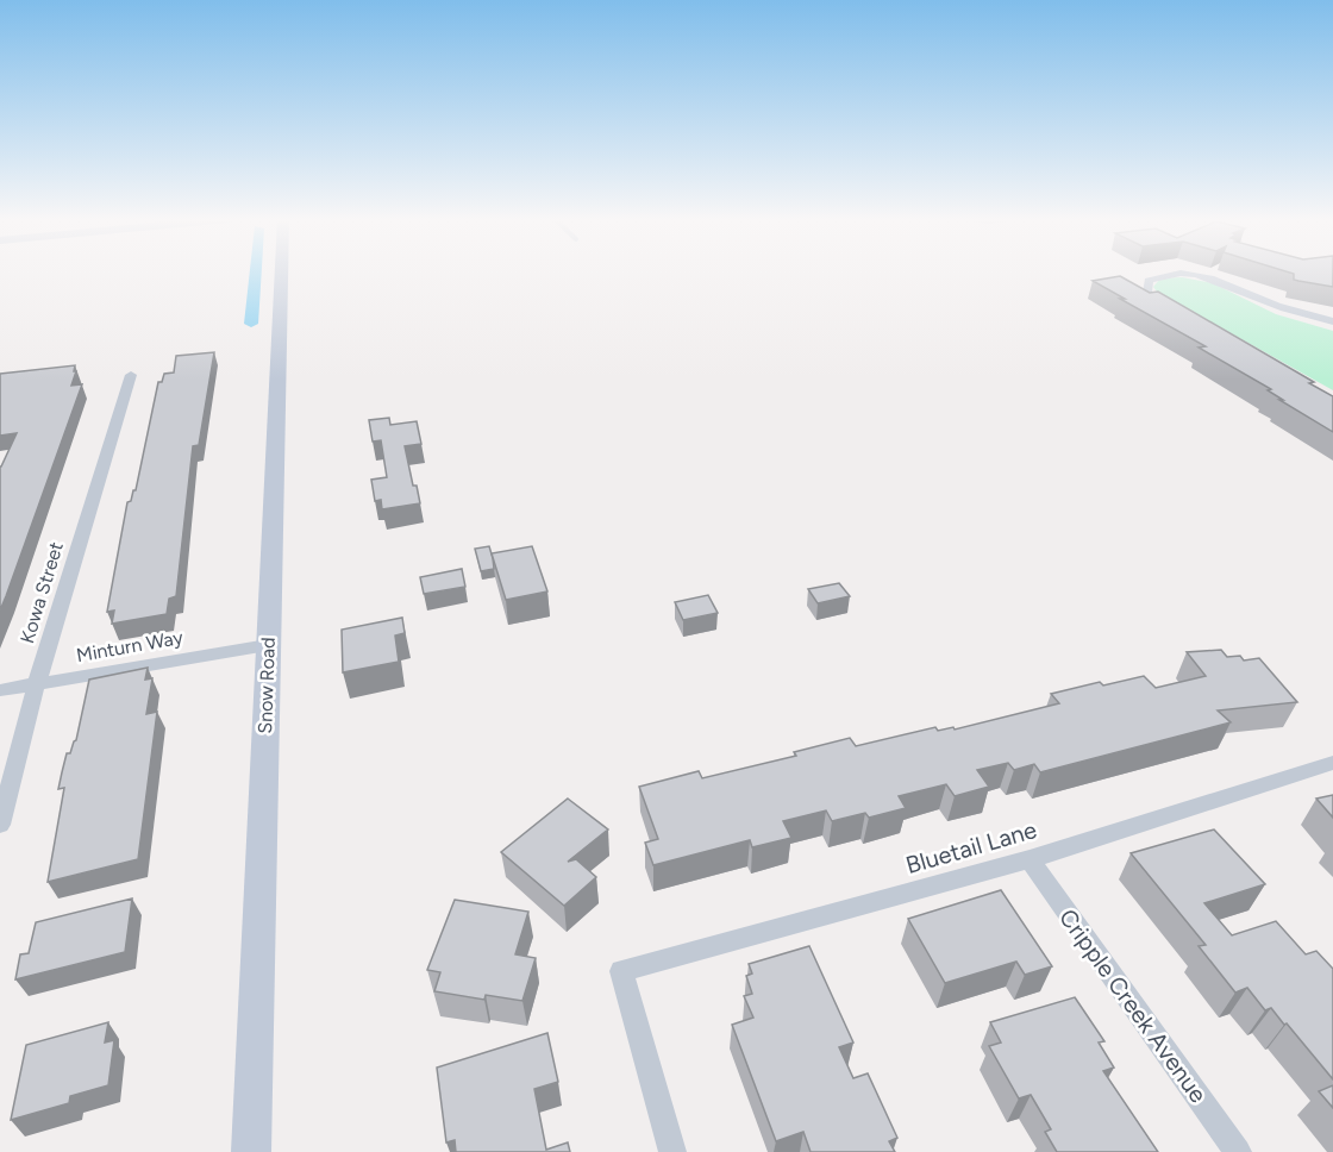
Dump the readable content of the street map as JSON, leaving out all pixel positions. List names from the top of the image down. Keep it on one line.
{"streets":{"main road":["Snow Road"],"street":["Kowa Street","Minturn Way","Bluetail Lane","Cripple Creek Avenue"]},"crossings":[["Kowa Street","Minturn Way"],["Minturn Way","Snow Road"],["Bluetail Lane","Cripple Creek Avenue"]]}
